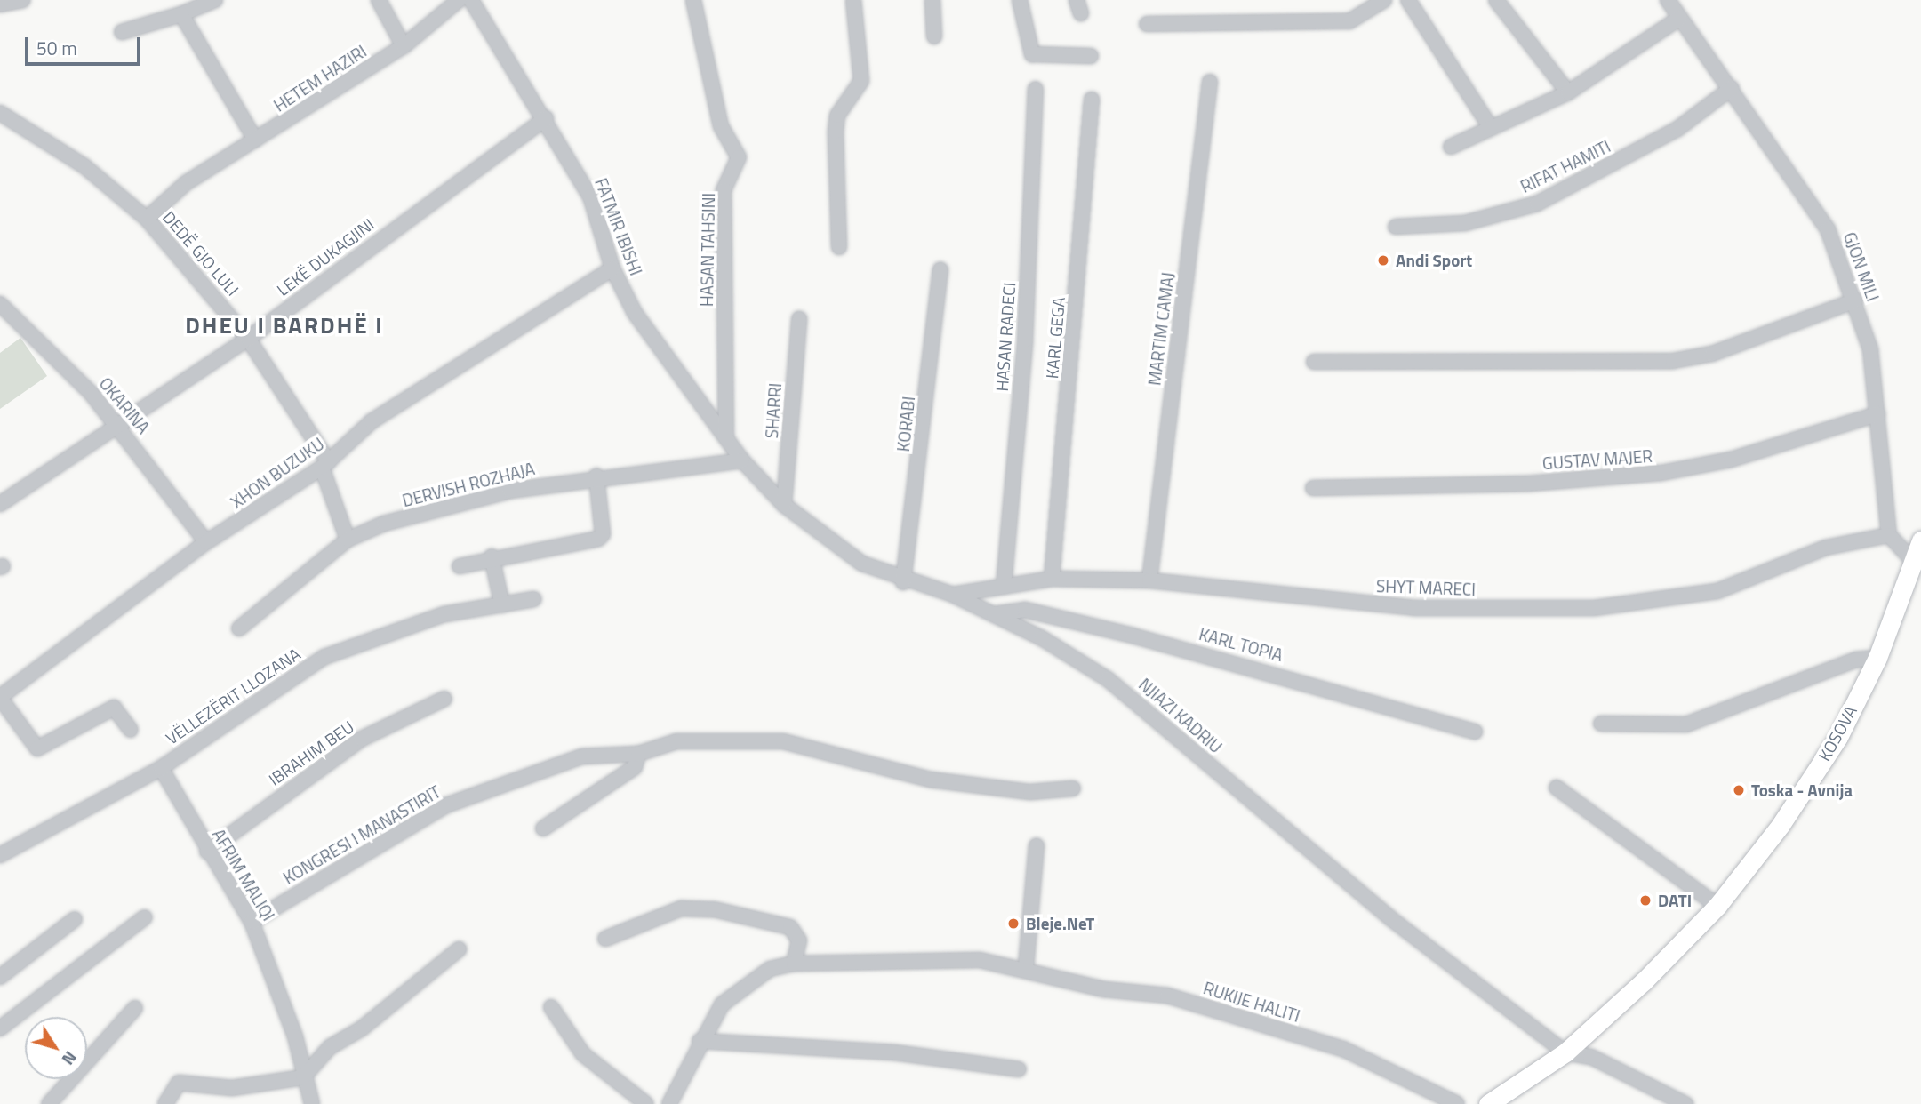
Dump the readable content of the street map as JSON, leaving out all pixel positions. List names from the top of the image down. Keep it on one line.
{"streets":{"street":["HETEM HAZIRI","RIFAT HAMITI","FATMIR IBISHI","HASAN TAHSINI","DEDË GJO LULI","LEKË DUKAGJINI","GJON MILI","MARTIM CAMAJ","HASAN RADECI","KARL GEGA","OKARINA","SHARRI","KORABI","GUSTAV MAJER","XHON BUZUKU","DERVISH ROZHAJA","SHYT MARECI","KARL TOPIA","VËLLEZËRIT LLOZANA","NJIAZI KADRIU","KOSOVA","IBRAHIM BEU","KONGRESI I MANASTIRIT","AFRIM MALIQI","RUKIJE HALITI"]},"crossings":[["HETEM HAZIRI","DEDË GJO LULI"],["RIFAT HAMITI","GJON MILI"],["FATMIR IBISHI","HASAN TAHSINI"],["FATMIR IBISHI","LEKË DUKAGJINI"],["FATMIR IBISHI","XHON BUZUKU"],["FATMIR IBISHI","DERVISH ROZHAJA"],["FATMIR IBISHI","NJIAZI KADRIU"],["DEDË GJO LULI","LEKË DUKAGJINI"],["DEDË GJO LULI","XHON BUZUKU"],["DEDË GJO LULI","DERVISH ROZHAJA"],["LEKË DUKAGJINI","OKARINA"],["GJON MILI","GUSTAV MAJER"],["GJON MILI","SHYT MARECI"],["MARTIM CAMAJ","SHYT MARECI"],["HASAN RADECI","SHYT MARECI"],["KARL GEGA","SHYT MARECI"],["OKARINA","XHON BUZUKU"],["SHARRI","NJIAZI KADRIU"],["KORABI","NJIAZI KADRIU"],["DERVISH ROZHAJA","NJIAZI KADRIU"],["SHYT MARECI","NJIAZI KADRIU"],["KARL TOPIA","NJIAZI KADRIU"],["VËLLEZËRIT LLOZANA","AFRIM MALIQI"],["NJIAZI KADRIU","KOSOVA"],["IBRAHIM BEU","AFRIM MALIQI"],["KONGRESI I MANASTIRIT","AFRIM MALIQI"]],"districts":["DHEU I BARDHË I"],"places":["Andi Sport","Toska - Avnija","DATI","Bleje.NeT"],"scale_bar":"50 m","north":"bottom right"}
